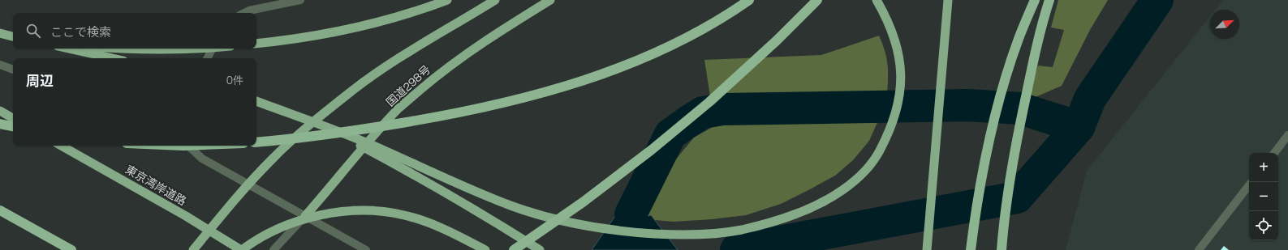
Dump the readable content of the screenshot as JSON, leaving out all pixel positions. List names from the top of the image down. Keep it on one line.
{"streets":{"highway":["国道298号","東京湾岸道路"]},"north":"top right","page":{"search":"ここで検索","heading":["周辺","0件"],"map_buttons":["+","−"]}}
